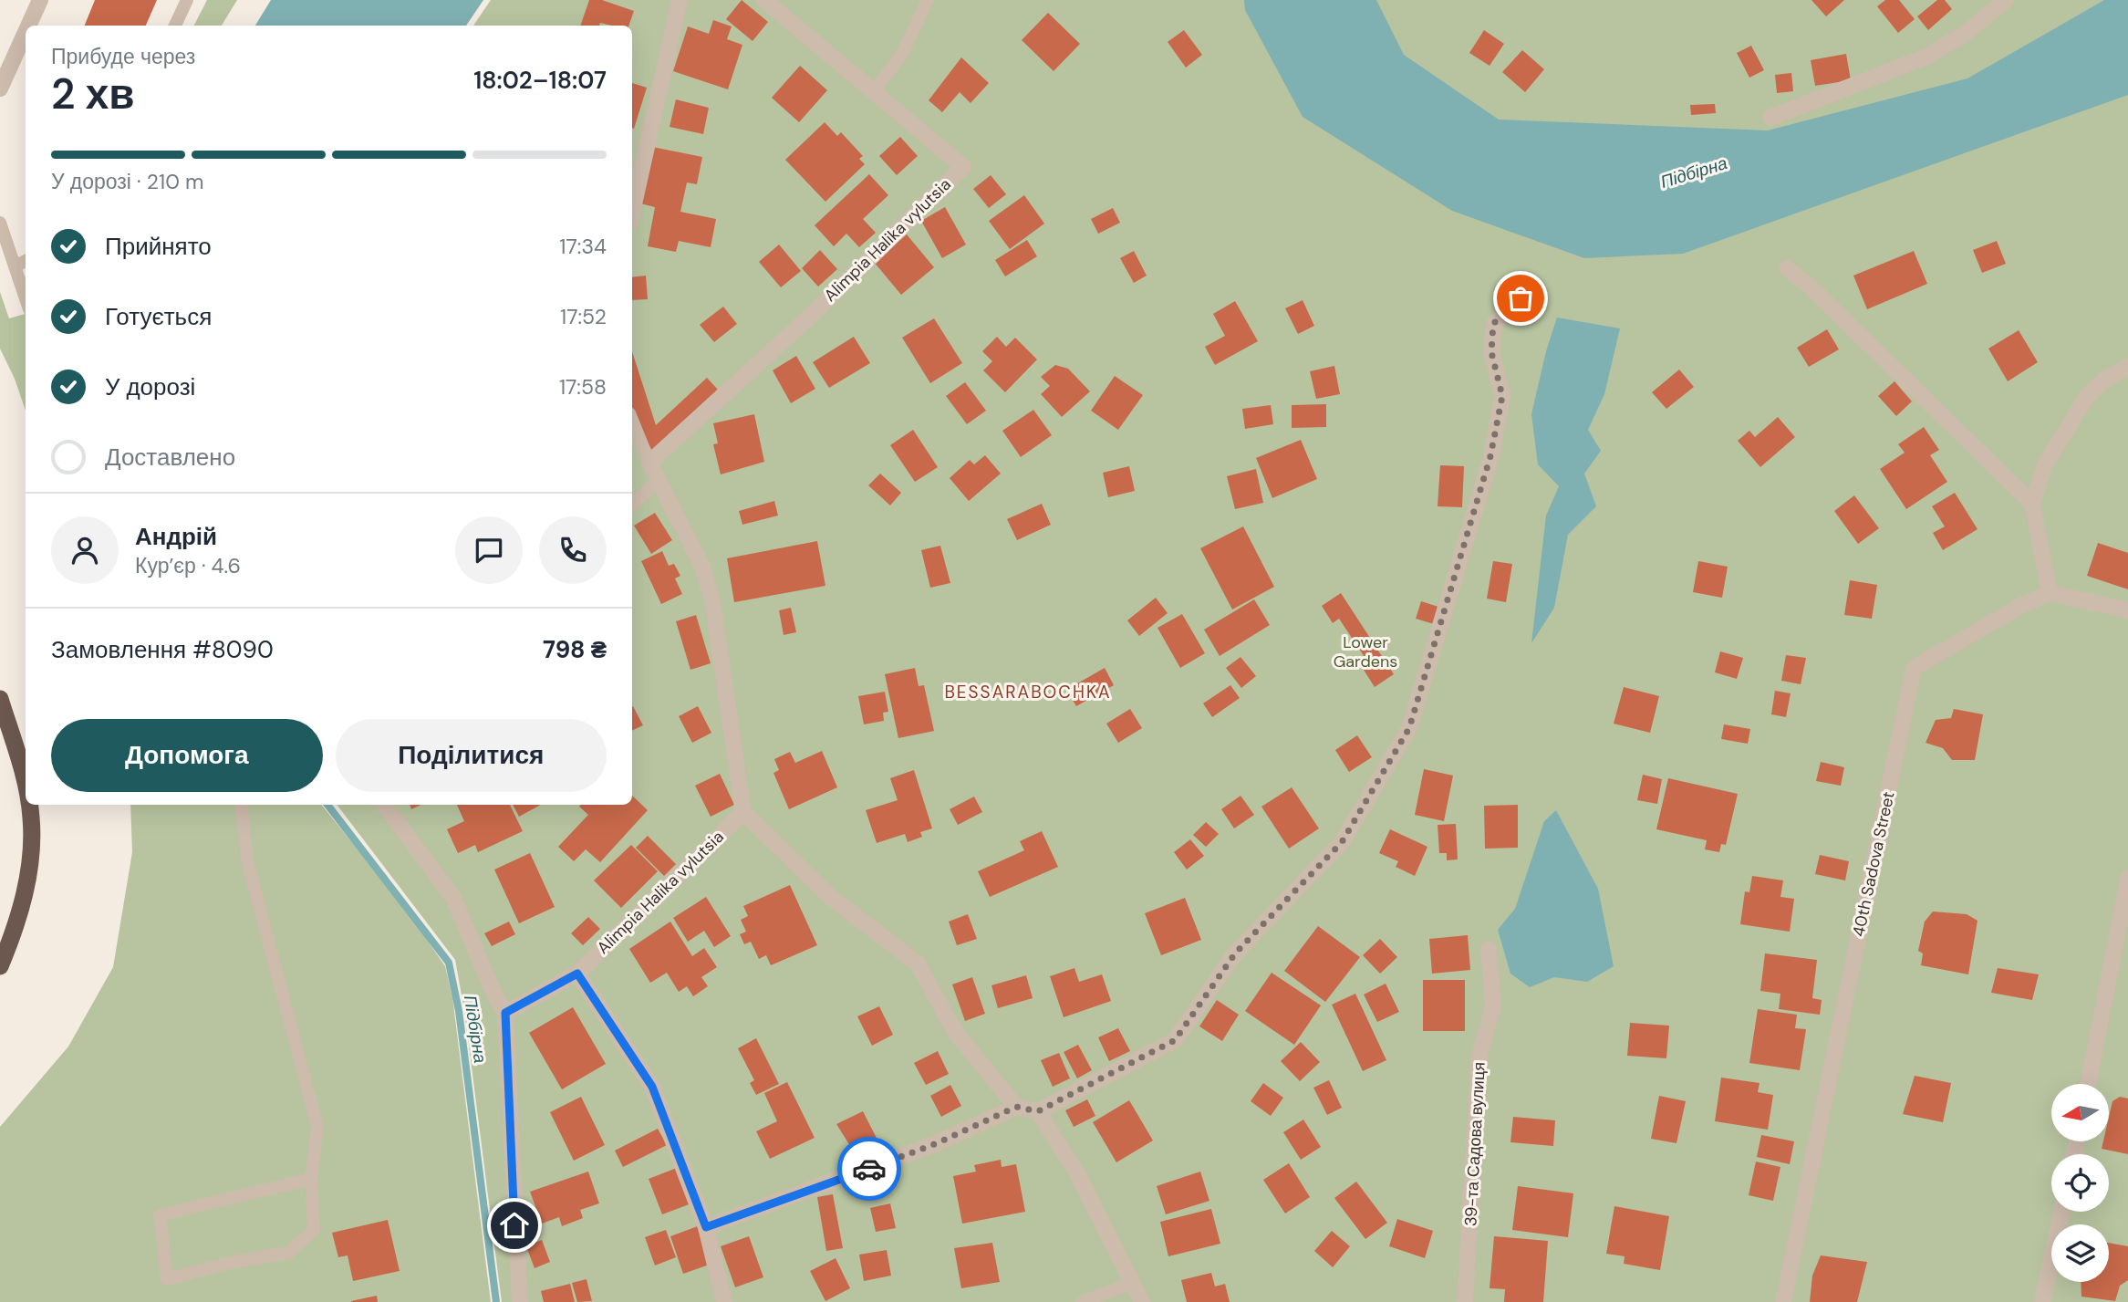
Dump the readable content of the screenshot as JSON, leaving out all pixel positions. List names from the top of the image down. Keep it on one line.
{"streets":{"street":["Alimpia Halika vylutsia","40th Sadova Street","39-та Садова вулиця"]},"districts":["BESSARABOCHKA"],"water":["Підбірна"],"parks":["Lower Gardens"],"north":"left","page":{"heading":["2 хв","Прибуде через","18:02–18:07"],"panel":["Андрій","Кур’єр · 4.6","Замовлення #8090","798 ₴"],"bar":"У дорозі · 210 m","list":[["Прийнято","17:34"],["Готується","17:52"],["У дорозі","17:58"],"Доставлено"],"buttons":["Допомога","Поділитися"]}}
